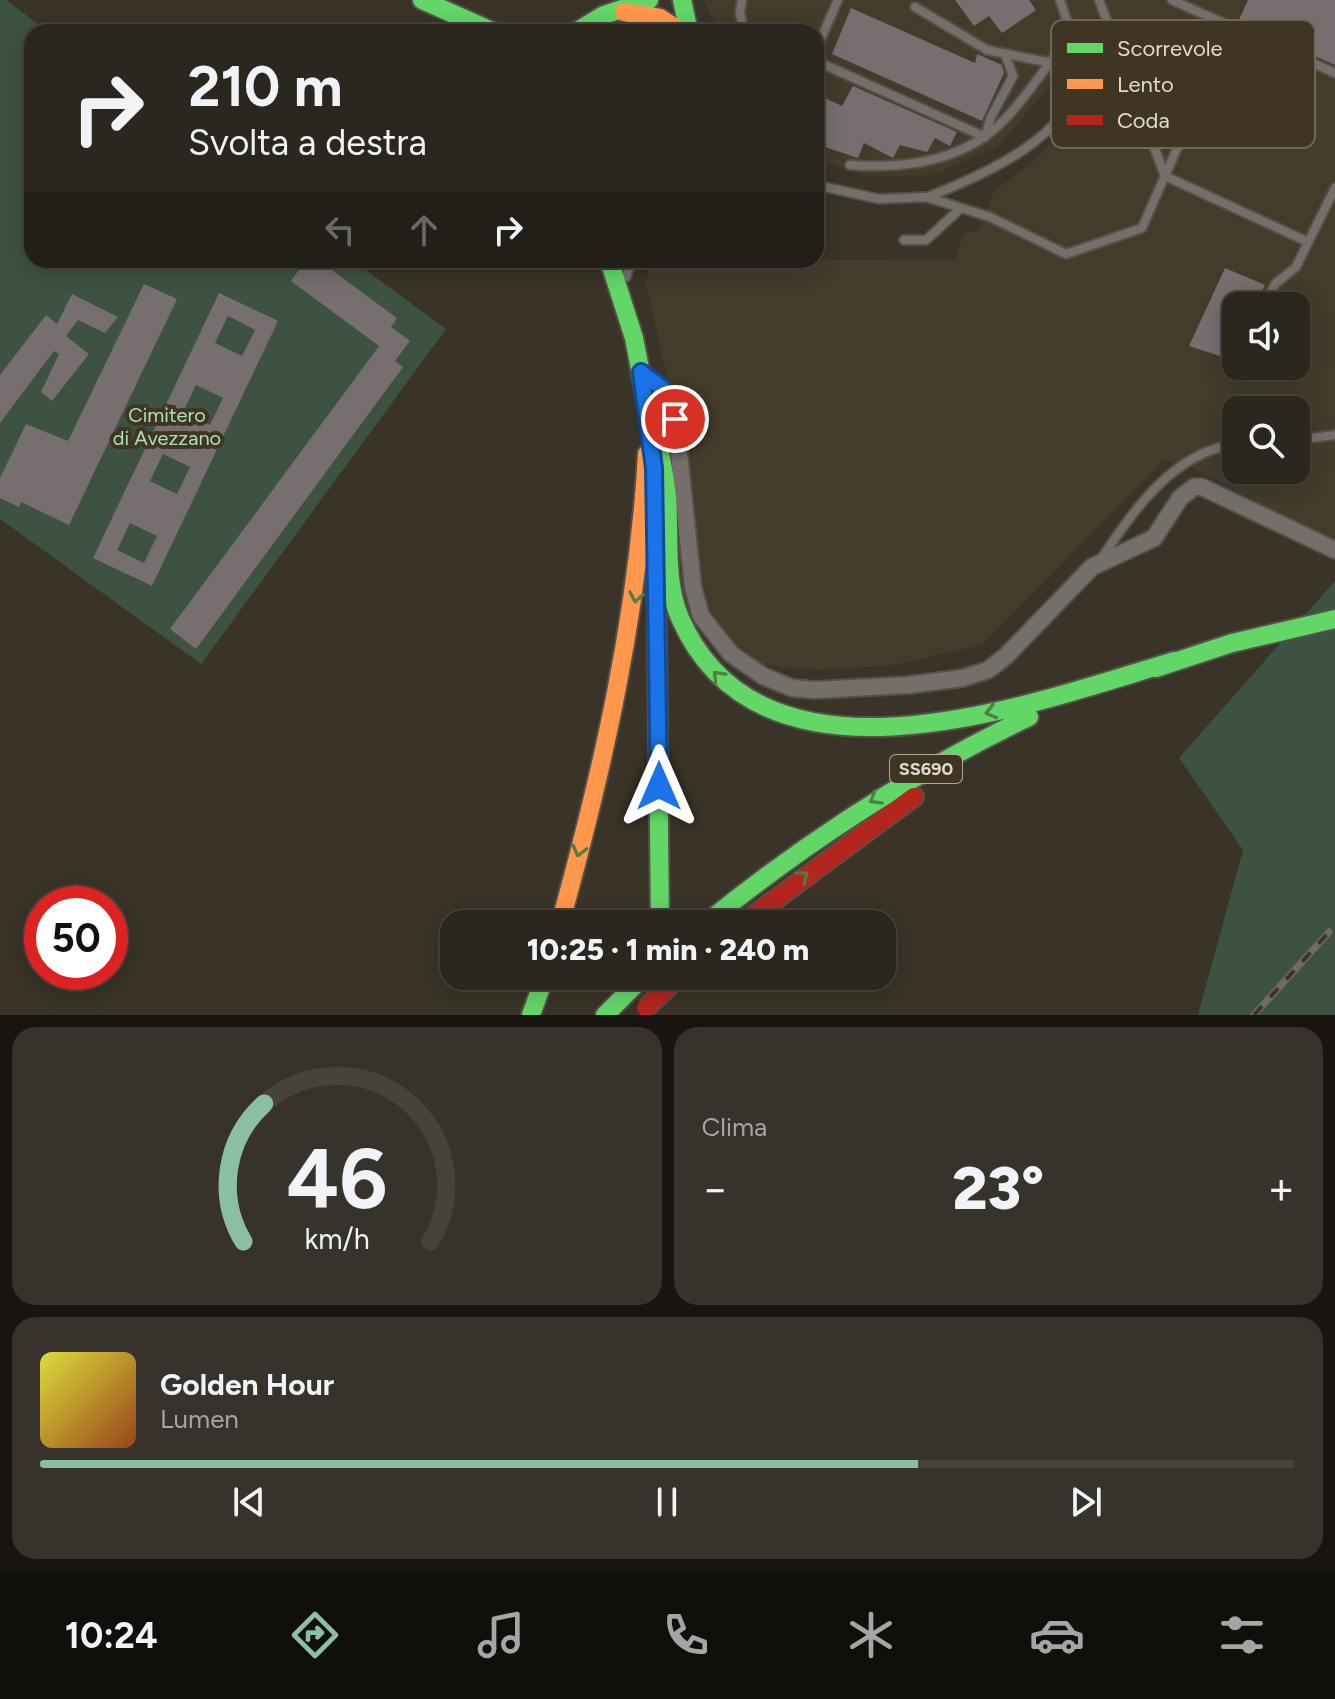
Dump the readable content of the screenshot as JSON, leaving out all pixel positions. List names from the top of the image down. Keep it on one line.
{"streets":{"main road":["SS690"]},"parks":["Cimitero di Avezzano"],"legend":["Scorrevole","Lento","Coda"],"page":{"turn":["210 m","Svolta a destra"],"limit":"50","trip":"10:25 · 1 min · 240 m","tile":"Clima","heat":["−","23°","+"],"song":["Golden Hour","Lumen"],"tabs":"10:24","gauge":["46","km/h"]}}
